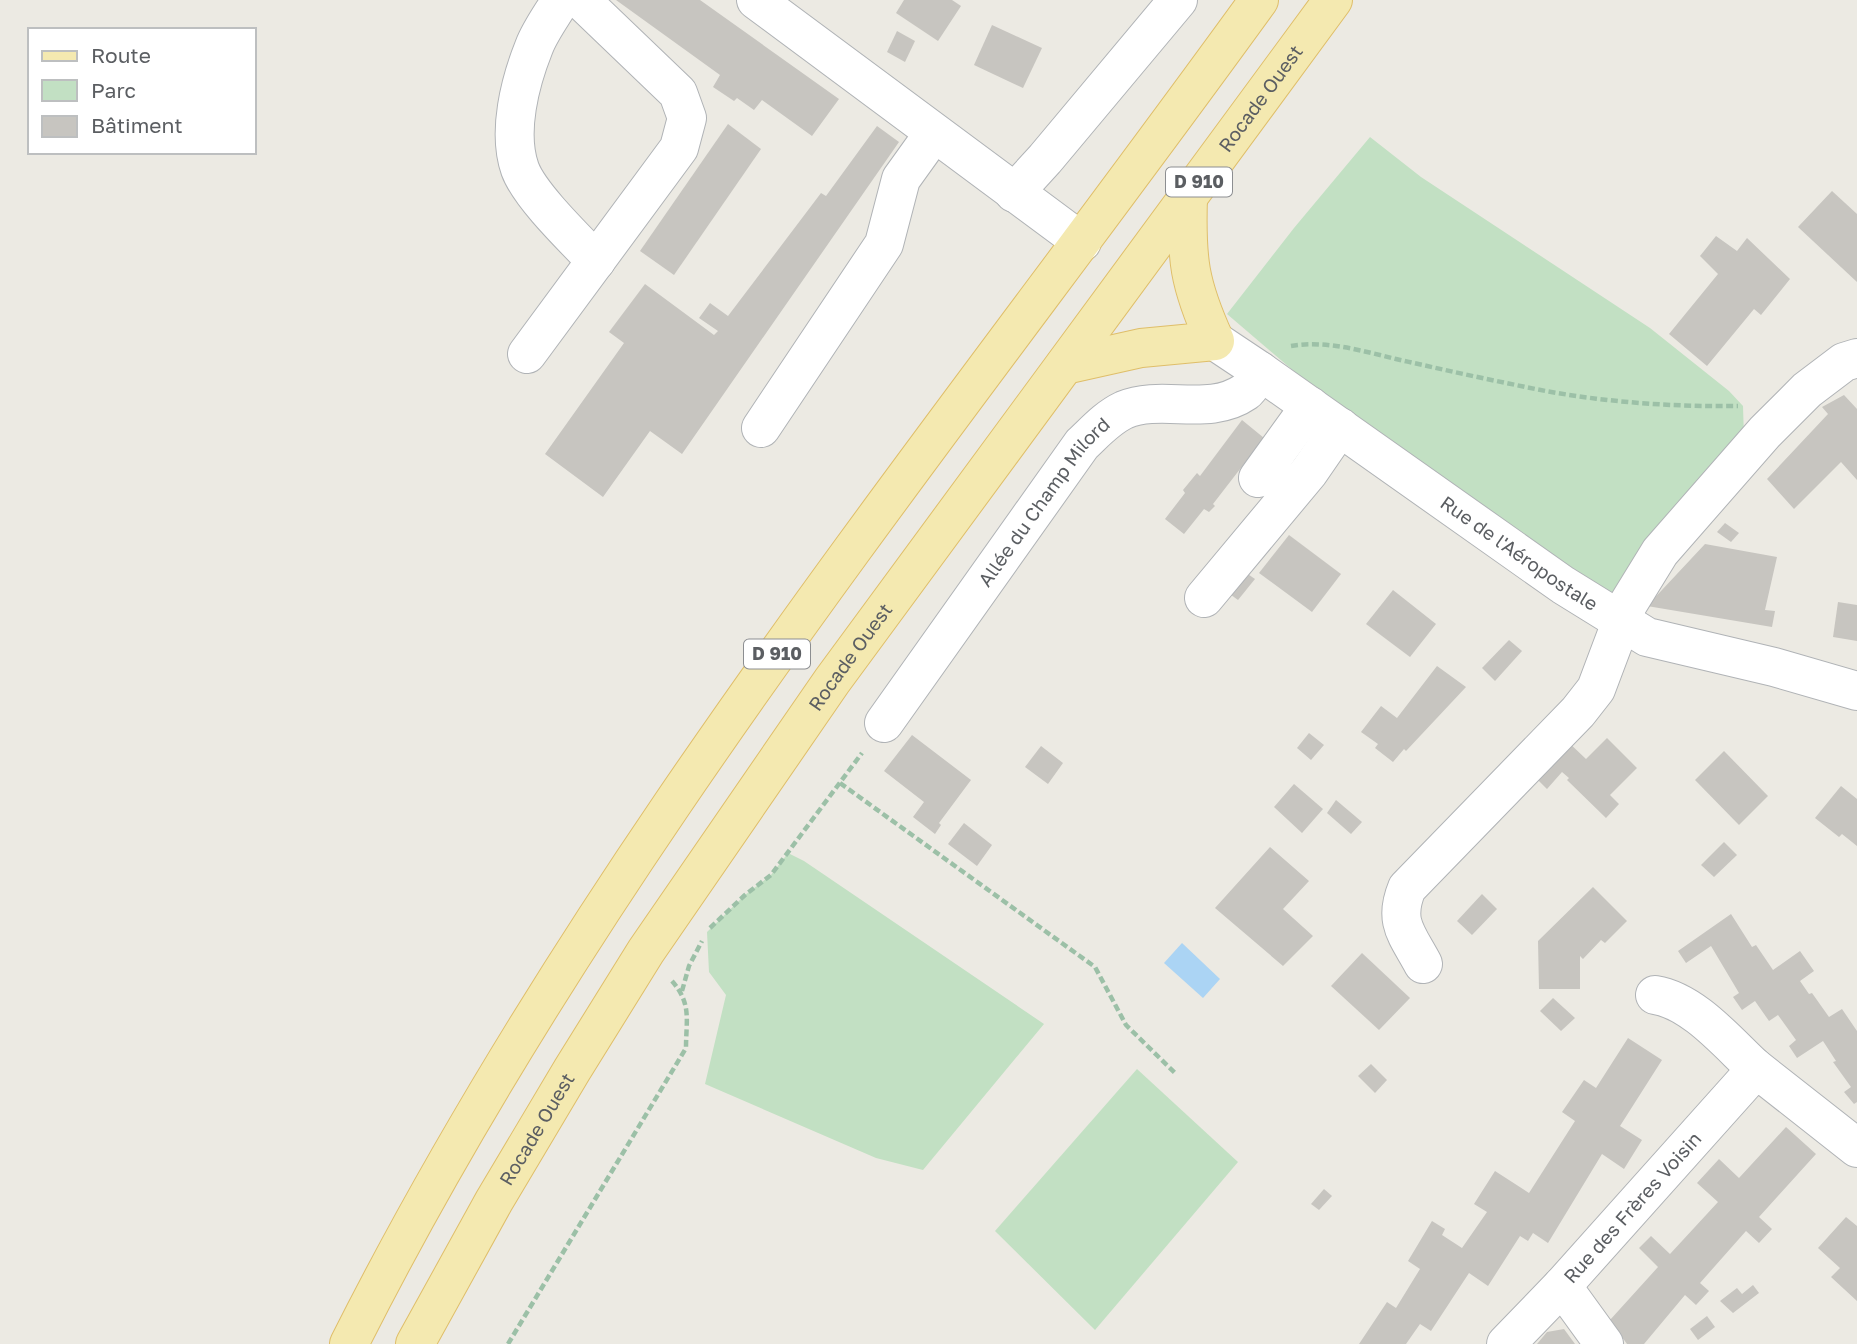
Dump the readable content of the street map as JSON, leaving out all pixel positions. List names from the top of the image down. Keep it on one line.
{"streets":{"main road":["Rocade Ouest","D 910"],"street":["Allée du Champ Milord","Rue de l'Aéropostale","Rue des Frères Voisin"]},"crossings":[["Allée du Champ Milord","Rue de l'Aéropostale"]],"legend":["Route","Parc","Bâtiment"]}
